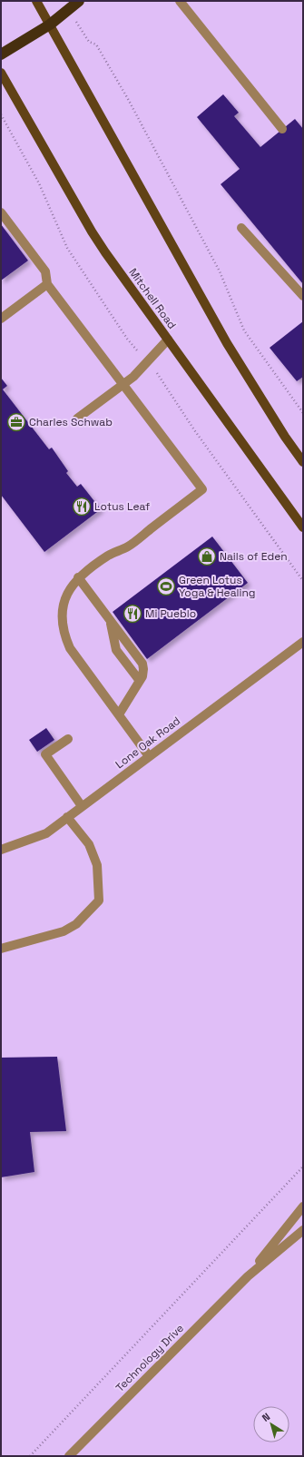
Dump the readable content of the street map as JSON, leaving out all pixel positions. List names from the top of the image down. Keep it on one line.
{"streets":{"main road":["Mitchell Road"],"street":["Lone Oak Road","Technology Drive"]},"places":{"office":["Charles Schwab"],"restaurant":["Lotus Leaf","Mi Pueblo"],"shop":["Nails of Eden"],"sports":["Green Lotus Yoga & Healing"]},"north":"top left"}
